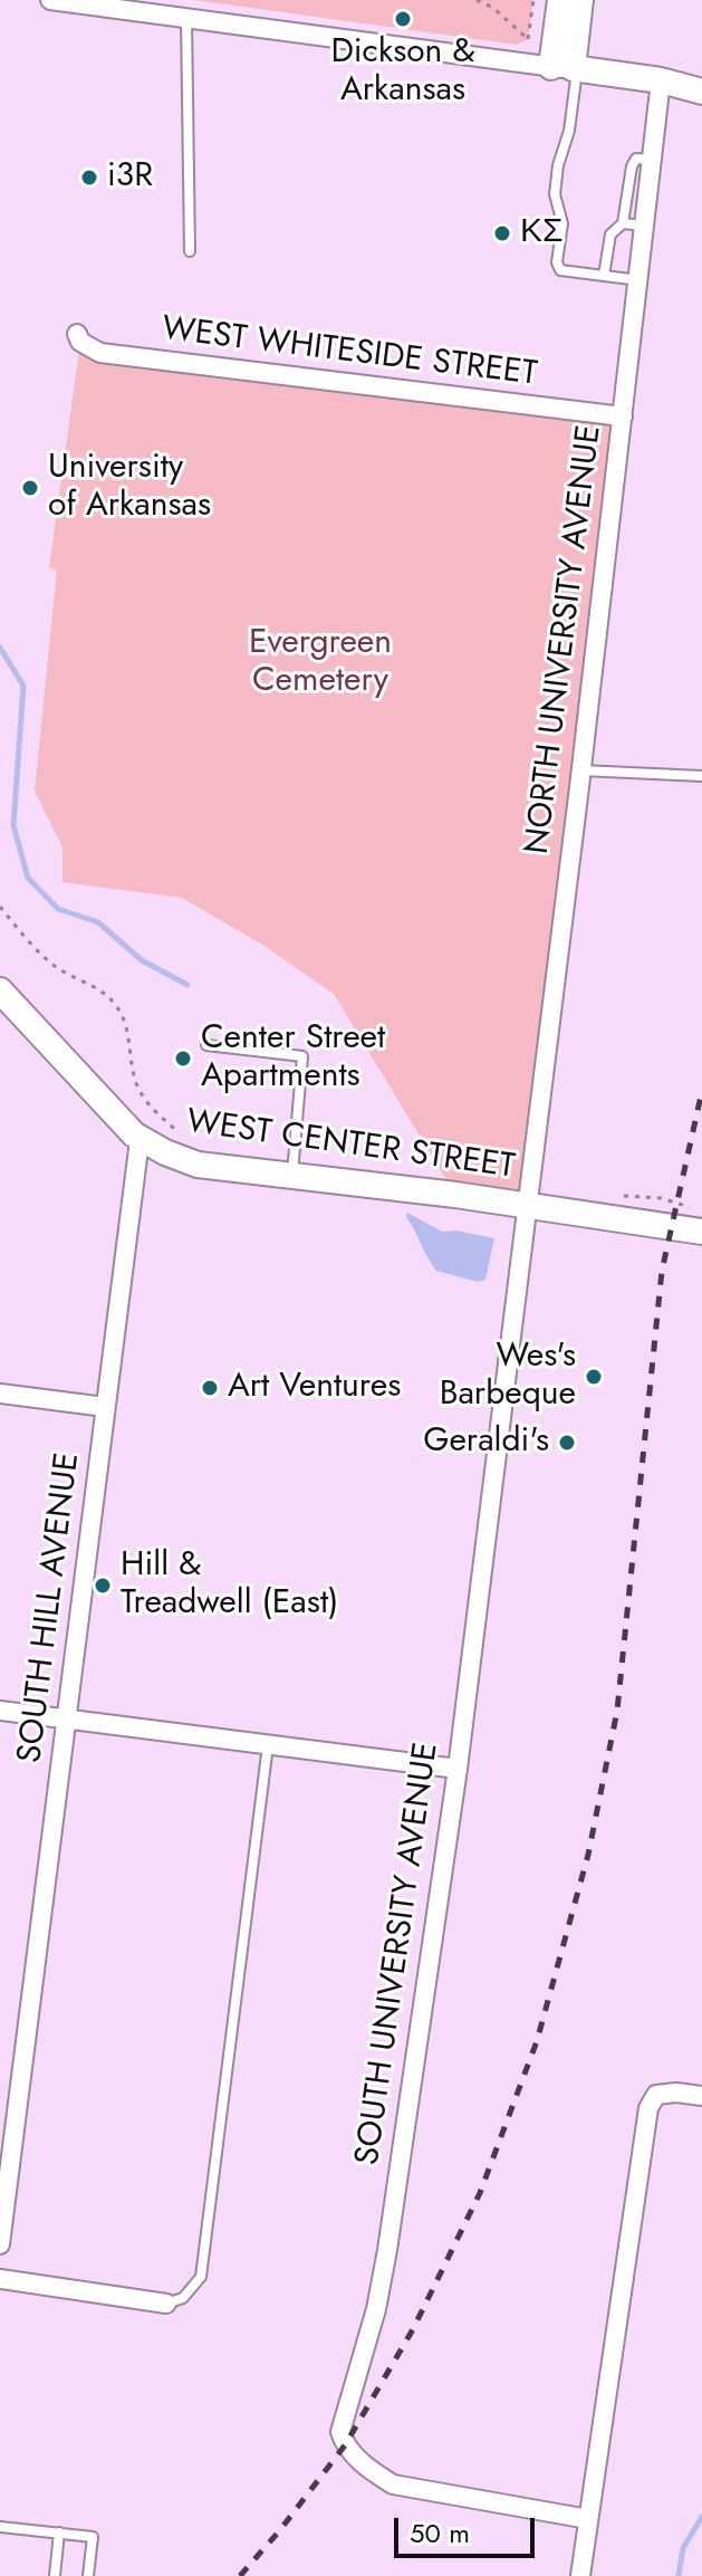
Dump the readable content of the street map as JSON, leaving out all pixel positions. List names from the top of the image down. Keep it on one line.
{"streets":{"street":["WEST WHITESIDE STREET","NORTH UNIVERSITY AVENUE","WEST CENTER STREET","SOUTH HILL AVENUE","SOUTH UNIVERSITY AVENUE"]},"crossings":[["WEST WHITESIDE STREET","NORTH UNIVERSITY AVENUE"],["NORTH UNIVERSITY AVENUE","WEST CENTER STREET"],["NORTH UNIVERSITY AVENUE","SOUTH UNIVERSITY AVENUE"],["WEST CENTER STREET","SOUTH HILL AVENUE"],["WEST CENTER STREET","SOUTH UNIVERSITY AVENUE"]],"parks":["Evergreen Cemetery"],"places":["Dickson & Arkansas","i3R","ΚΣ","University of Arkansas","Center Street Apartments","Wes's Barbeque","Art Ventures","Geraldi's","Hill & Treadwell (East)"],"scale_bar":"50 m"}
